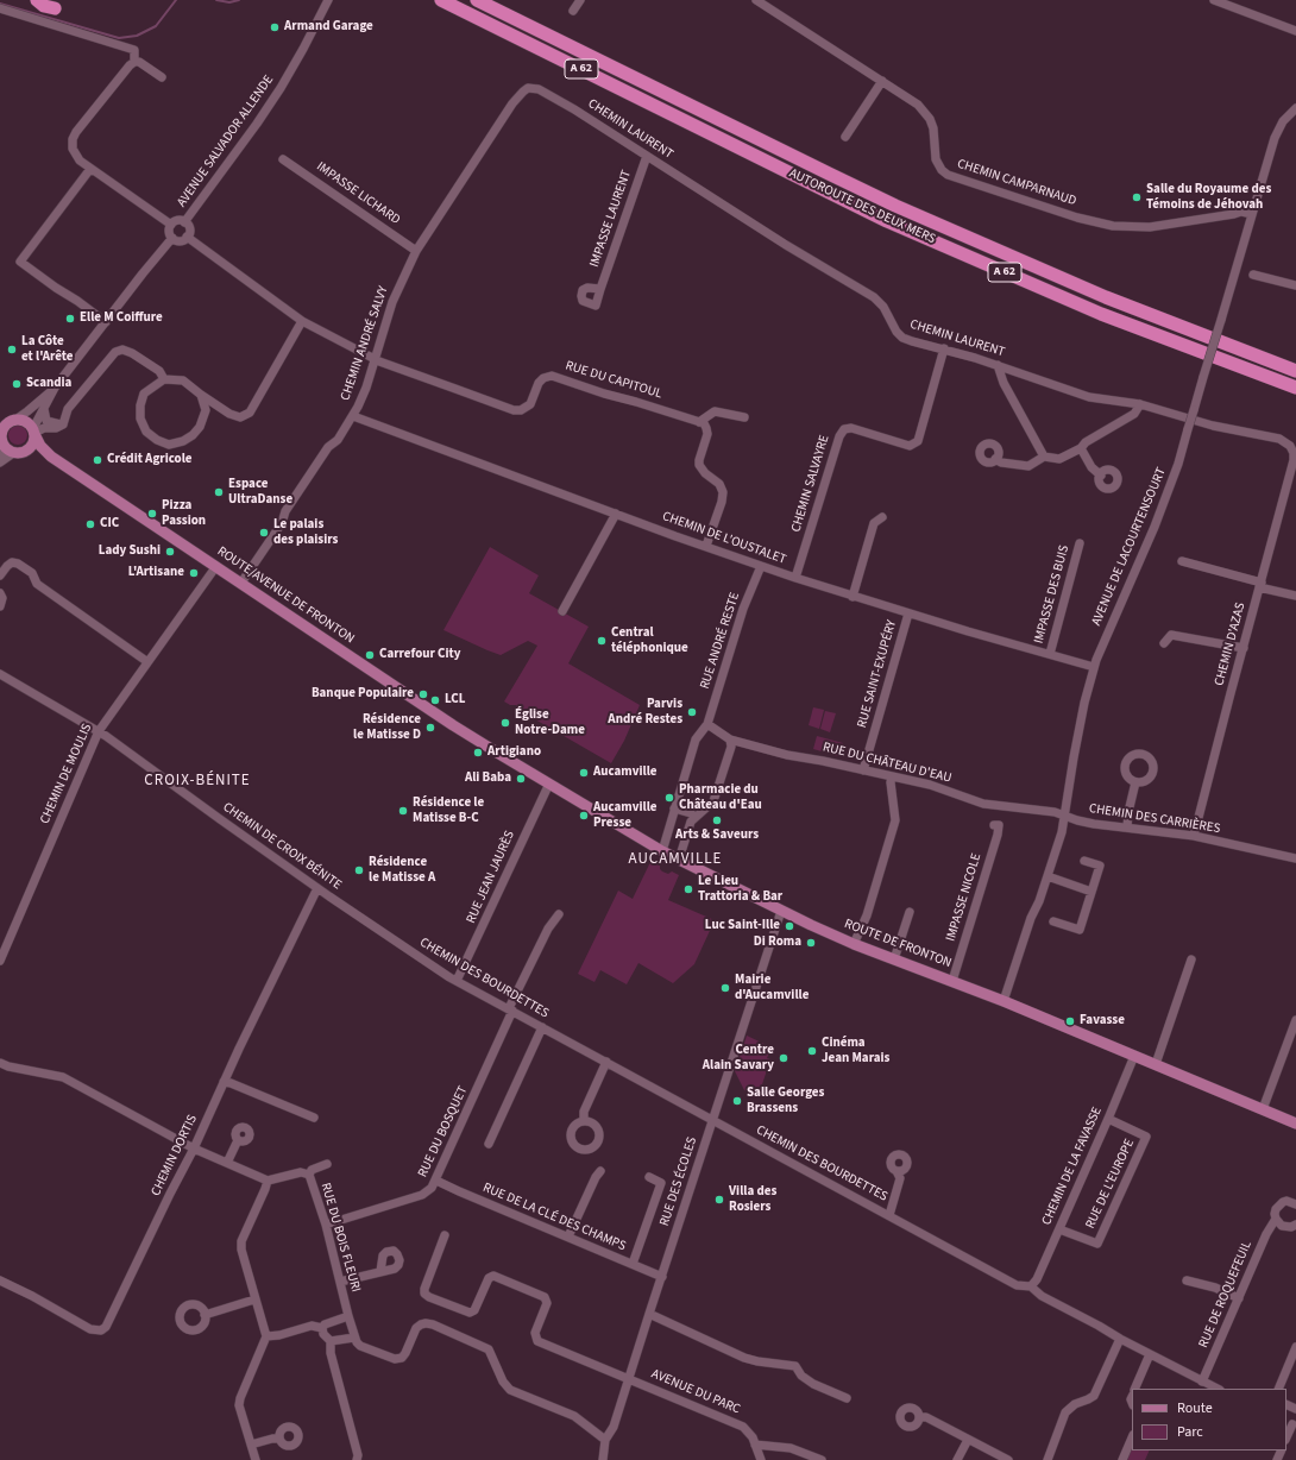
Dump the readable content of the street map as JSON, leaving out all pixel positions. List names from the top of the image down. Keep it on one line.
{"streets":{"highway":["A 62","AUTOROUTE DES DEUX MERS"],"main road":["ROUTE/AVENUE DE FRONTON","ROUTE DE FRONTON"],"street":["CHEMIN LAURENT","AVENUE SALVADOR ALLENDE","CHEMIN CAMPARNAUD","IMPASSE LICHARD","IMPASSE LAURENT","CHEMIN ANDRÉ SALVY","RUE DU CAPITOUL","CHEMIN SALVAYRE","CHEMIN DE L'OUSTALET","AVENUE DE LACOURTENSOURT","IMPASSE DES BUIS","RUE ANDRÉ RESTE","CHEMIN D'AZAS","RUE SAINT-EXUPÉRY","RUE DU CHÂTEAU D'EAU","CHEMIN DE MOULIS","CHEMIN DES CARRIÈRES","CHEMIN DE CROIX BÉNITE","RUE JEAN JAURÈS","IMPASSE NICOLE","CHEMIN DES BOURDETTES","RUE DU BOSQUET","CHEMIN DORTIS","CHEMIN DE LA FAVASSE","RUE DES ÉCOLES","RUE DE L'EUROPE","RUE DE LA CLÉ DES CHAMPS","RUE DU BOIS FLEURI","RUE DE ROQUEFEUIL","AVENUE DU PARC"]},"crossings":[["CHEMIN LAURENT","IMPASSE LAURENT"],["CHEMIN LAURENT","CHEMIN ANDRÉ SALVY"],["CHEMIN LAURENT","CHEMIN SALVAYRE"],["CHEMIN LAURENT","CHEMIN D'AZAS"],["AVENUE SALVADOR ALLENDE","RUE DU CAPITOUL"],["CHEMIN CAMPARNAUD","AVENUE DE LACOURTENSOURT"],["IMPASSE LICHARD","CHEMIN ANDRÉ SALVY"],["CHEMIN ANDRÉ SALVY","RUE DU CAPITOUL"],["CHEMIN ANDRÉ SALVY","CHEMIN DE L'OUSTALET"],["CHEMIN ANDRÉ SALVY","ROUTE/AVENUE DE FRONTON"],["CHEMIN SALVAYRE","CHEMIN DE L'OUSTALET"],["CHEMIN DE L'OUSTALET","AVENUE DE LACOURTENSOURT"],["CHEMIN DE L'OUSTALET","IMPASSE DES BUIS"],["CHEMIN DE L'OUSTALET","RUE ANDRÉ RESTE"],["CHEMIN DE L'OUSTALET","RUE SAINT-EXUPÉRY"],["AVENUE DE LACOURTENSOURT","RUE DU CHÂTEAU D'EAU"],["AVENUE DE LACOURTENSOURT","CHEMIN DES CARRIÈRES"],["AVENUE DE LACOURTENSOURT","ROUTE DE FRONTON"],["ROUTE/AVENUE DE FRONTON","CHEMIN DE MOULIS"],["ROUTE/AVENUE DE FRONTON","ROUTE DE FRONTON"],["CHEMIN D'AZAS","CHEMIN DES CARRIÈRES"],["RUE SAINT-EXUPÉRY","RUE DU CHÂTEAU D'EAU"],["RUE DU CHÂTEAU D'EAU","CHEMIN DES CARRIÈRES"],["CHEMIN DE MOULIS","CHEMIN DE CROIX BÉNITE"],["CHEMIN DE CROIX BÉNITE","CHEMIN DES BOURDETTES"],["CHEMIN DE CROIX BÉNITE","CHEMIN DORTIS"],["RUE JEAN JAURÈS","ROUTE DE FRONTON"],["RUE JEAN JAURÈS","CHEMIN DES BOURDETTES"],["IMPASSE NICOLE","ROUTE DE FRONTON"],["ROUTE DE FRONTON","CHEMIN DE LA FAVASSE"],["ROUTE DE FRONTON","RUE DES ÉCOLES"],["CHEMIN DES BOURDETTES","RUE DU BOSQUET"],["CHEMIN DES BOURDETTES","CHEMIN DE LA FAVASSE"],["CHEMIN DES BOURDETTES","RUE DES ÉCOLES"],["CHEMIN DES BOURDETTES","RUE DE ROQUEFEUIL"],["RUE DU BOSQUET","RUE DE LA CLÉ DES CHAMPS"],["RUE DU BOSQUET","RUE DU BOIS FLEURI"],["CHEMIN DE LA FAVASSE","RUE DE L'EUROPE"],["RUE DES ÉCOLES","RUE DE LA CLÉ DES CHAMPS"],["RUE DES ÉCOLES","AVENUE DU PARC"]],"districts":["CROIX-BÉNITE","AUCAMVILLE"],"places":["Armand Garage","Salle du Royaume des Témoins de Jéhovah","Elle M Coiffure","La Côte et l'Arête","Scandia","Crédit Agricole","Espace UltraDanse","Pizza Passion","CIC","Le palais des plaisirs","Lady Sushi","L'Artisane","Central téléphonique","Carrefour City","Banque Populaire","LCL","Parvis André Restes","Église Notre-Dame","Résidence le Matisse D","Artigiano","Aucamville","Ali Baba","Pharmacie du Château d'Eau","Résidence le Matisse B-C","Aucamville Presse","Arts & Saveurs","Résidence le Matisse A","Le Lieu Trattoria & Bar","Luc Saint-Ille","Di Roma","Mairie d'Aucamville","Favasse","Cinéma Jean Marais","Centre Alain Savary","Salle Georges Brassens","Villa des Rosiers"],"legend":["Route","Parc"]}
